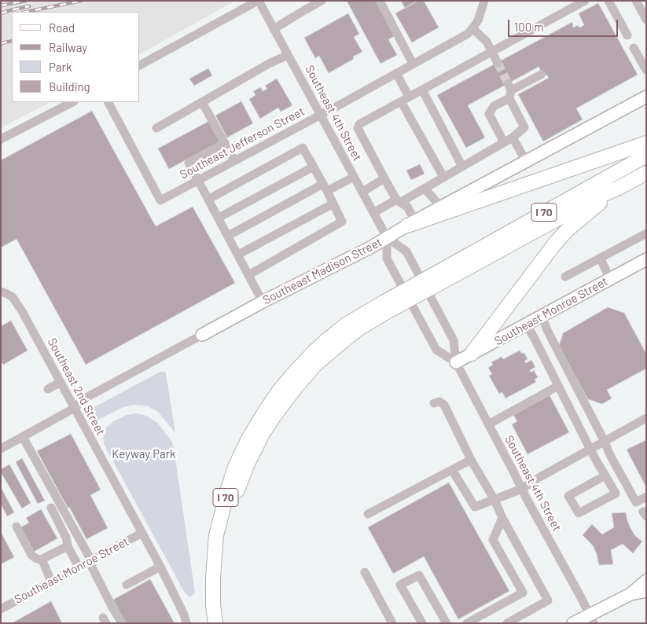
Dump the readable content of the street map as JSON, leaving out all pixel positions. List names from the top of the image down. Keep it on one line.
{"streets":{"highway":["I 70"],"main road":["Southeast Madison Street","Southeast Monroe Street"],"street":["Southeast 4th Street","Southeast Jefferson Street","Southeast 2nd Street"]},"crossings":[["Southeast 4th Street","Southeast Jefferson Street"],["Southeast 4th Street","Southeast Madison Street"],["Southeast 4th Street","Southeast Monroe Street"],["Southeast Madison Street","Southeast 2nd Street"],["Southeast Monroe Street","Southeast 2nd Street"]],"parks":["Keyway Park"],"legend":["Road","Railway","Park","Building"],"scale_bar":"100 m"}
